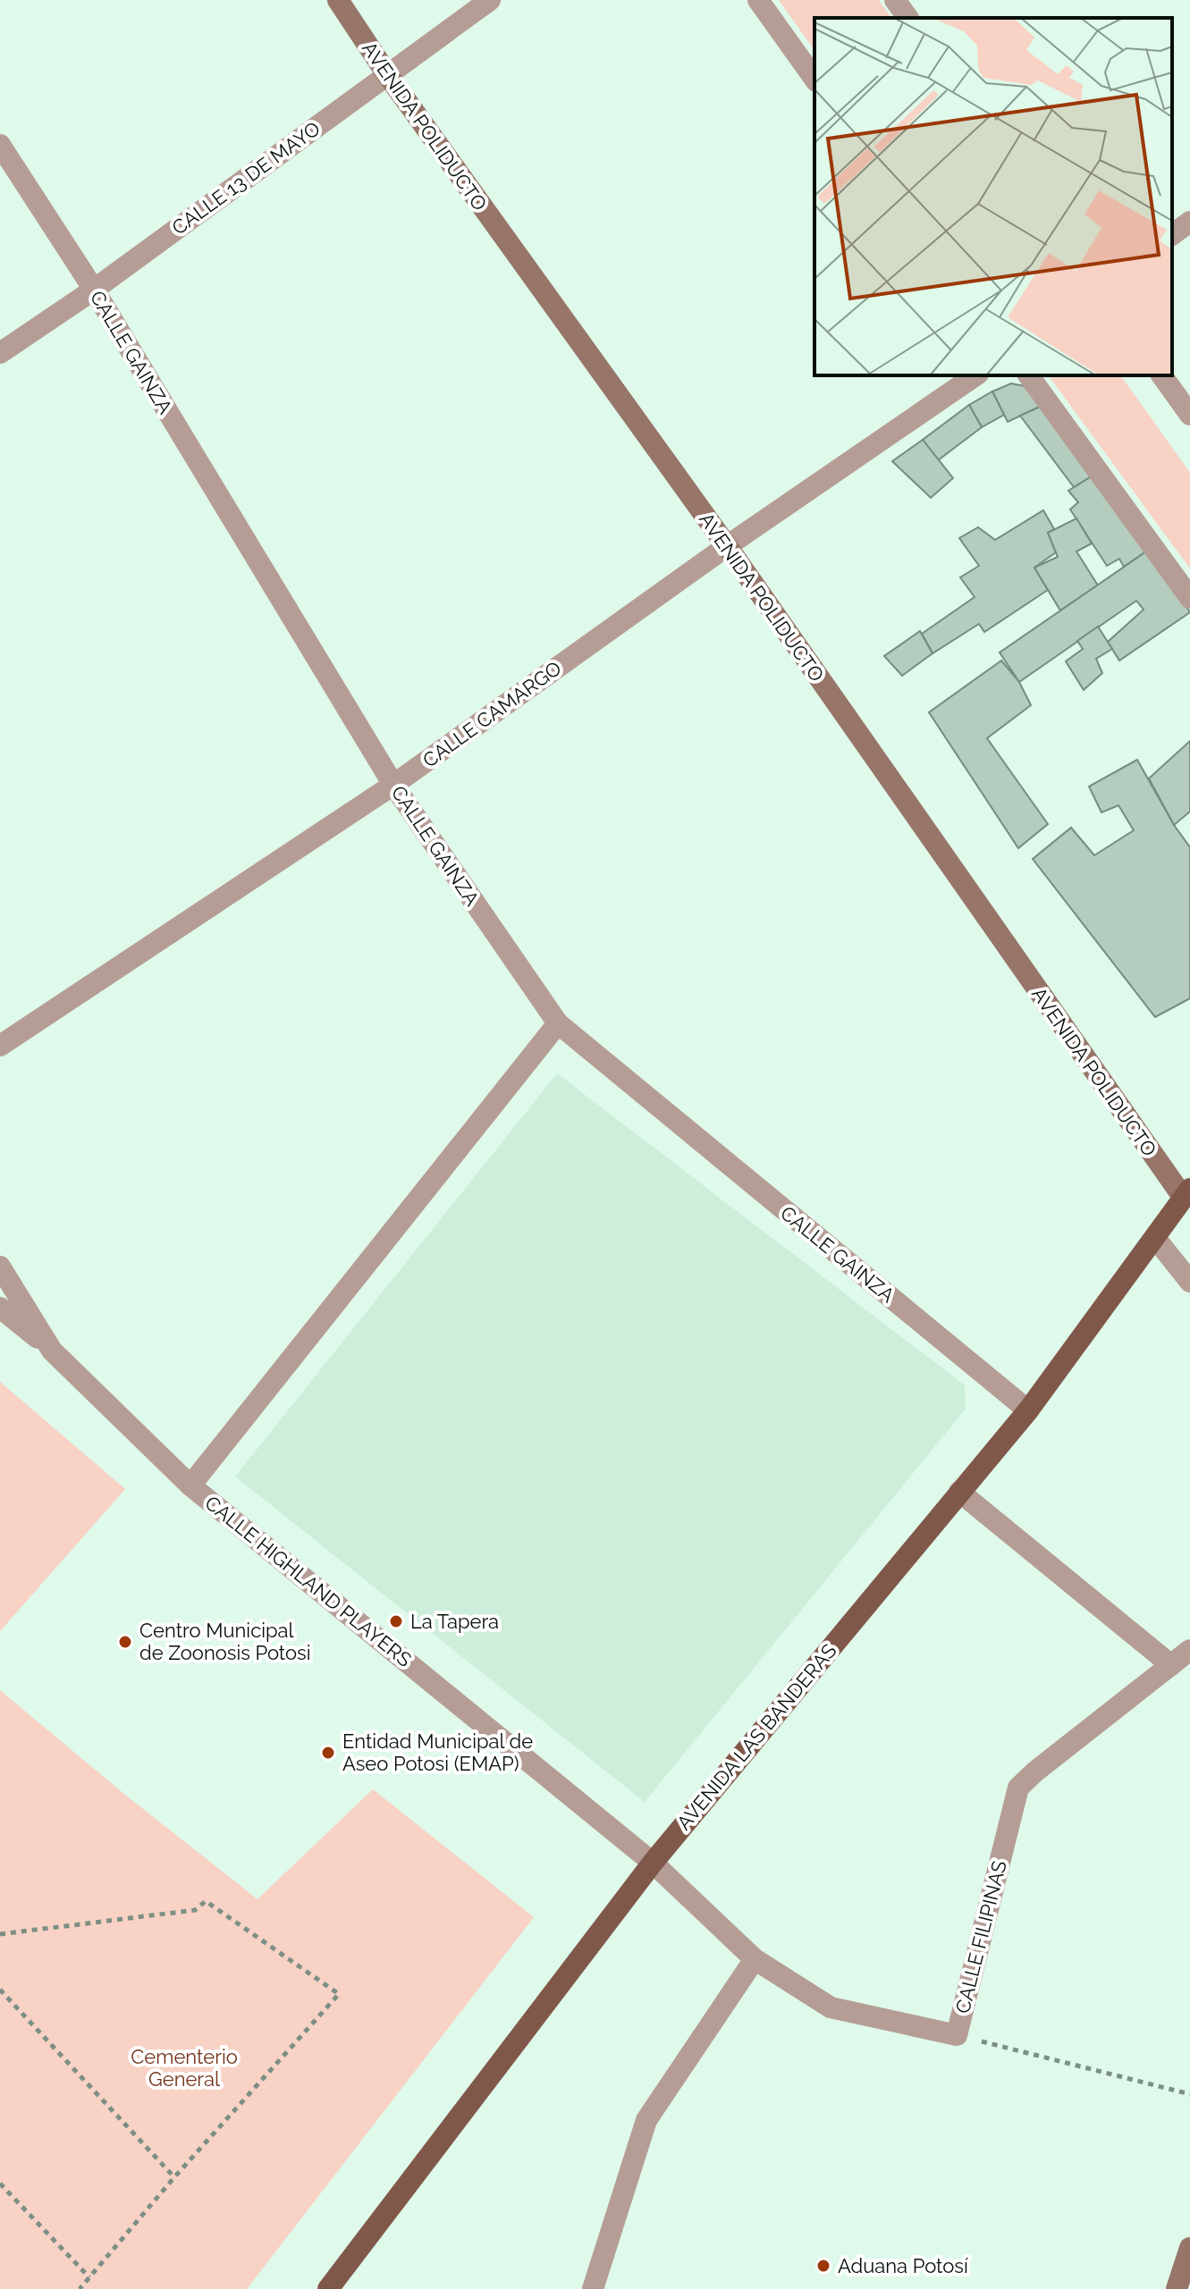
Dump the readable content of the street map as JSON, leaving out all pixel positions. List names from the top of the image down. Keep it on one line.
{"streets":{"main road":["AVENIDA LAS BANDERAS"],"street":["AVENIDA POLIDUCTO","CALLE 13 DE MAYO","CALLE GAINZA","CALLE CAMARGO","CALLE HIGHLAND PLAYERS","CALLE FILIPINAS"]},"crossings":[["AVENIDA POLIDUCTO","CALLE 13 DE MAYO"],["AVENIDA POLIDUCTO","CALLE CAMARGO"],["AVENIDA POLIDUCTO","AVENIDA LAS BANDERAS"],["CALLE 13 DE MAYO","CALLE GAINZA"],["CALLE GAINZA","CALLE CAMARGO"],["CALLE GAINZA","AVENIDA LAS BANDERAS"],["CALLE HIGHLAND PLAYERS","AVENIDA LAS BANDERAS"],["CALLE HIGHLAND PLAYERS","CALLE FILIPINAS"],["AVENIDA LAS BANDERAS","CALLE FILIPINAS"]],"parks":["Cementerio General"],"places":["La Tapera","Centro Municipal de Zoonosis Potosi","Entidad Municipal de Aseo Potosi (EMAP)","Aduana Potosí"]}
